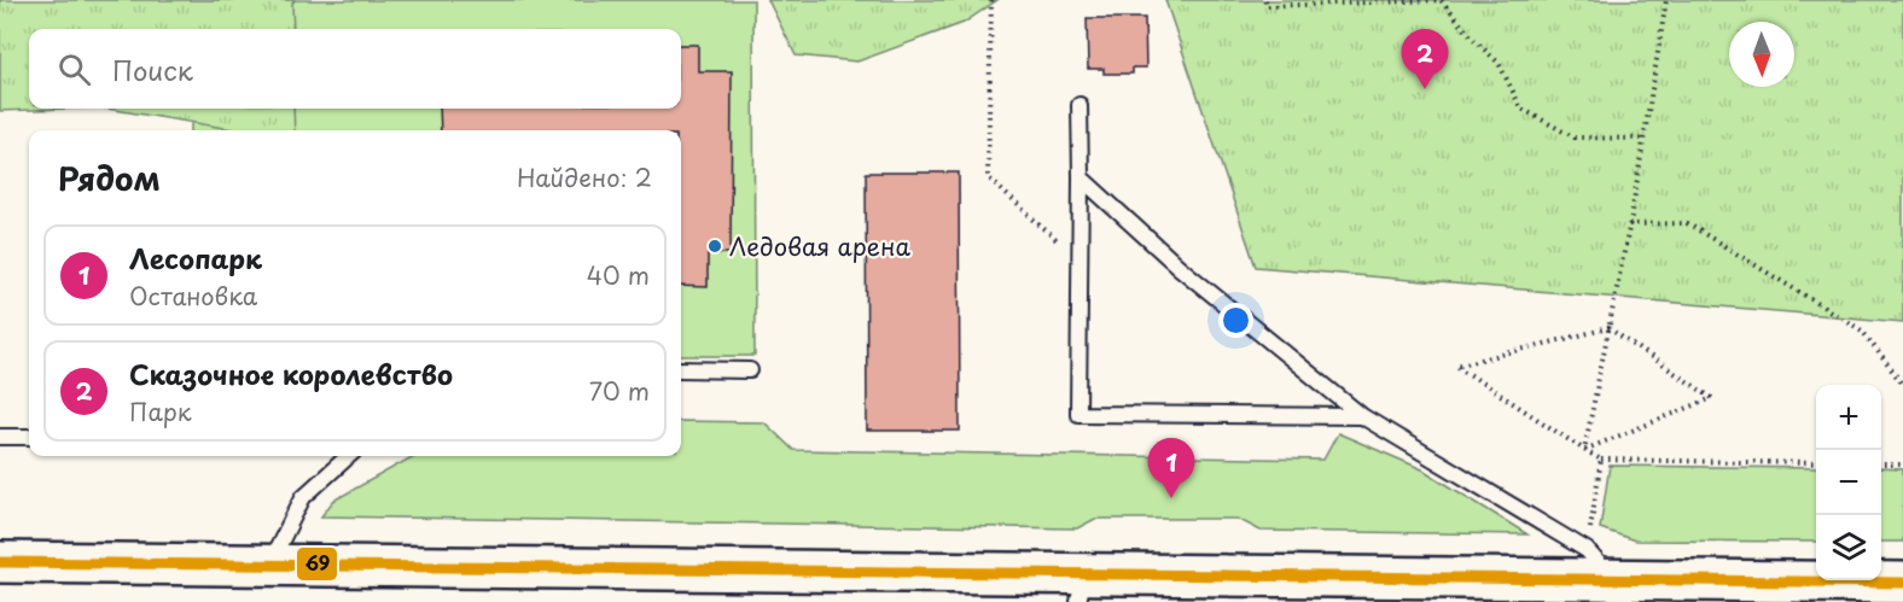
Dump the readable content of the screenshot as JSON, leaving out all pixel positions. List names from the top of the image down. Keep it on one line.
{"places":["Ледовая арена"],"lines":["transit line 69"],"north":"bottom","page":{"pins":["2","1"],"search":"Поиск","heading":["Рядом","Найдено: 2"],"list":[{"mark":"1","name":"Лесопарк","note":"Остановка","value":"40 m"},{"mark":"2","name":"Сказочное королевство","note":"Парк","value":"70 m"}],"map_buttons":["+","−"]}}
